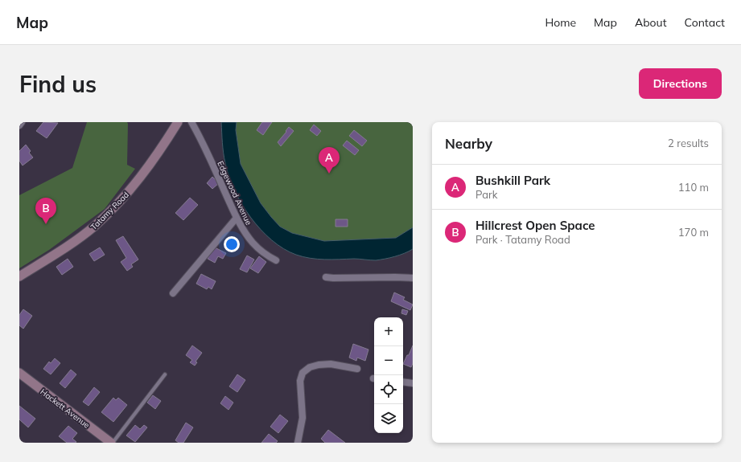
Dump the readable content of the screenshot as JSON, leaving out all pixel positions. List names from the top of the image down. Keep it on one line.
{"streets":{"main road":["Tatamy Road","Hackett Avenue"],"street":["Edgewood Avenue"]},"page":{"header":"Map","nav":["Home","Map","About","Contact"],"buttons":"Directions","title":"Find us","heading":["Nearby","2 results"],"pins":["A","B"],"list":[{"mark":"A","name":"Bushkill Park","note":"Park","value":"110 m"},{"mark":"B","name":"Hillcrest Open Space","note":"Park · Tatamy Road","value":"170 m"}],"map_buttons":["+","−"]}}
